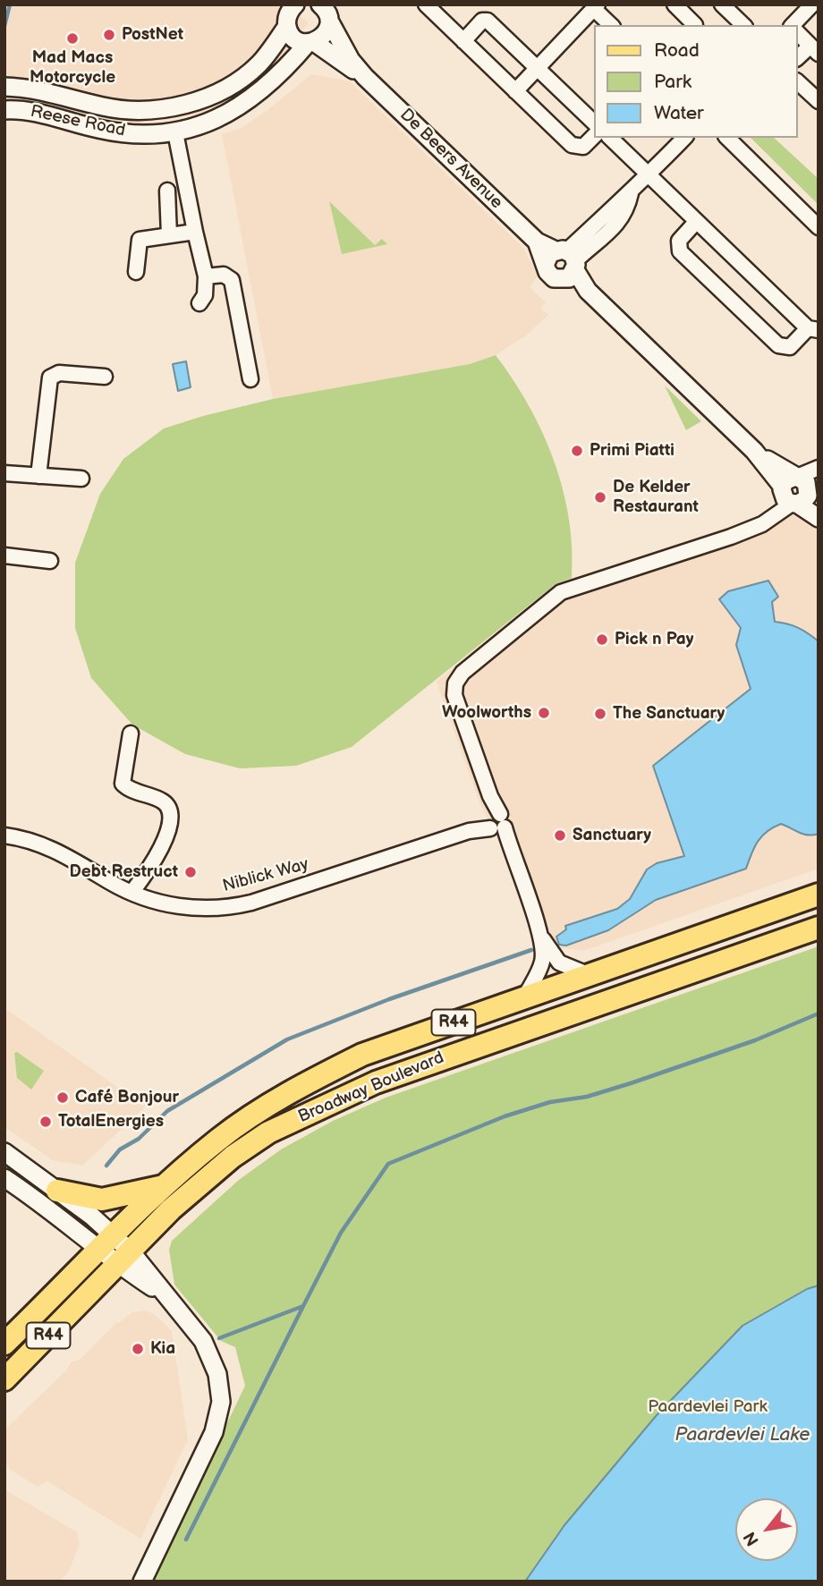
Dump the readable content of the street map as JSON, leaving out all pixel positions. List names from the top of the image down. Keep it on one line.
{"streets":{"main road":["R44","Broadway Boulevard"],"street":["Reese Road","De Beers Avenue","Niblick Way"]},"crossings":[["Reese Road","De Beers Avenue"]],"water":["Paardevlei Lake"],"parks":["Paardevlei Park"],"places":["PostNet","Mad Macs Motorcycle","Primi Piatti","De Kelder Restaurant","Pick n Pay","Woolworths","The Sanctuary","Sanctuary","Debt Restruct","Café Bonjour","TotalEnergies","Kia"],"legend":["Road","Park","Water"],"north":"bottom left"}
